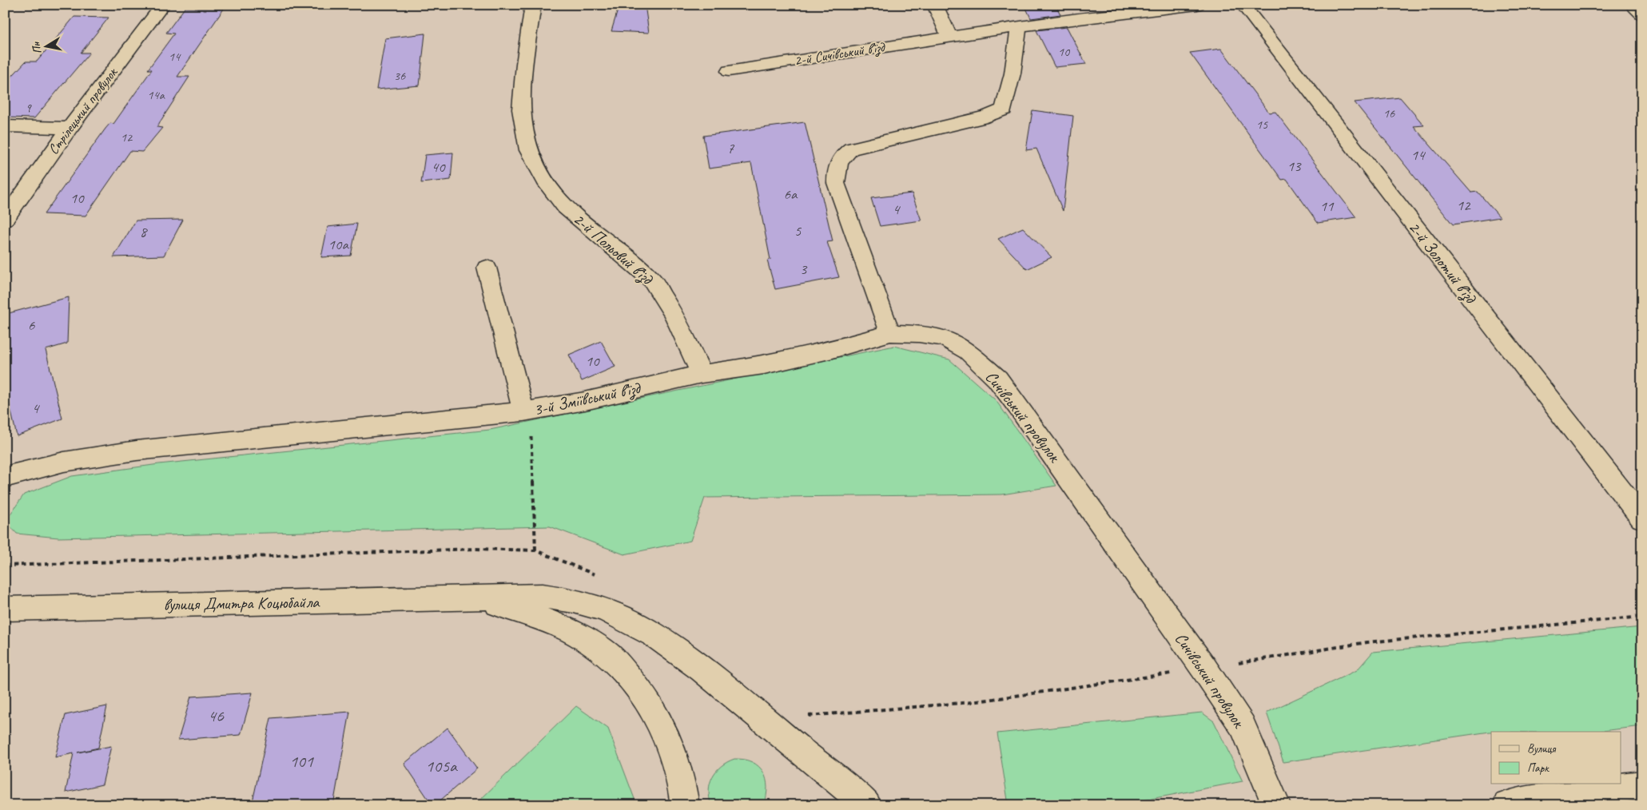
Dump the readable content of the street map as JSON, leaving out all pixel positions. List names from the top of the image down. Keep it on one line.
{"streets":{"street":["2-й Сичівський в’їзд","Стрілецький провулок","2-й Польовий в’їзд","2-й Золотий в’їзд","3-й Зміївський в’їзд","Сичівський провулок","вулиця Дмитра Коцюбайла"]},"crossings":[["2-й Польовий в’їзд","3-й Зміївський в’їзд"]],"house_numbers":["10","14","36","14а","9","16","15","12","7","14","13","40","6а","10","12","11","4","5","8","10а","3","6","10","4","46","101","105а"],"legend":["Вулиця","Парк"],"north":"left"}
